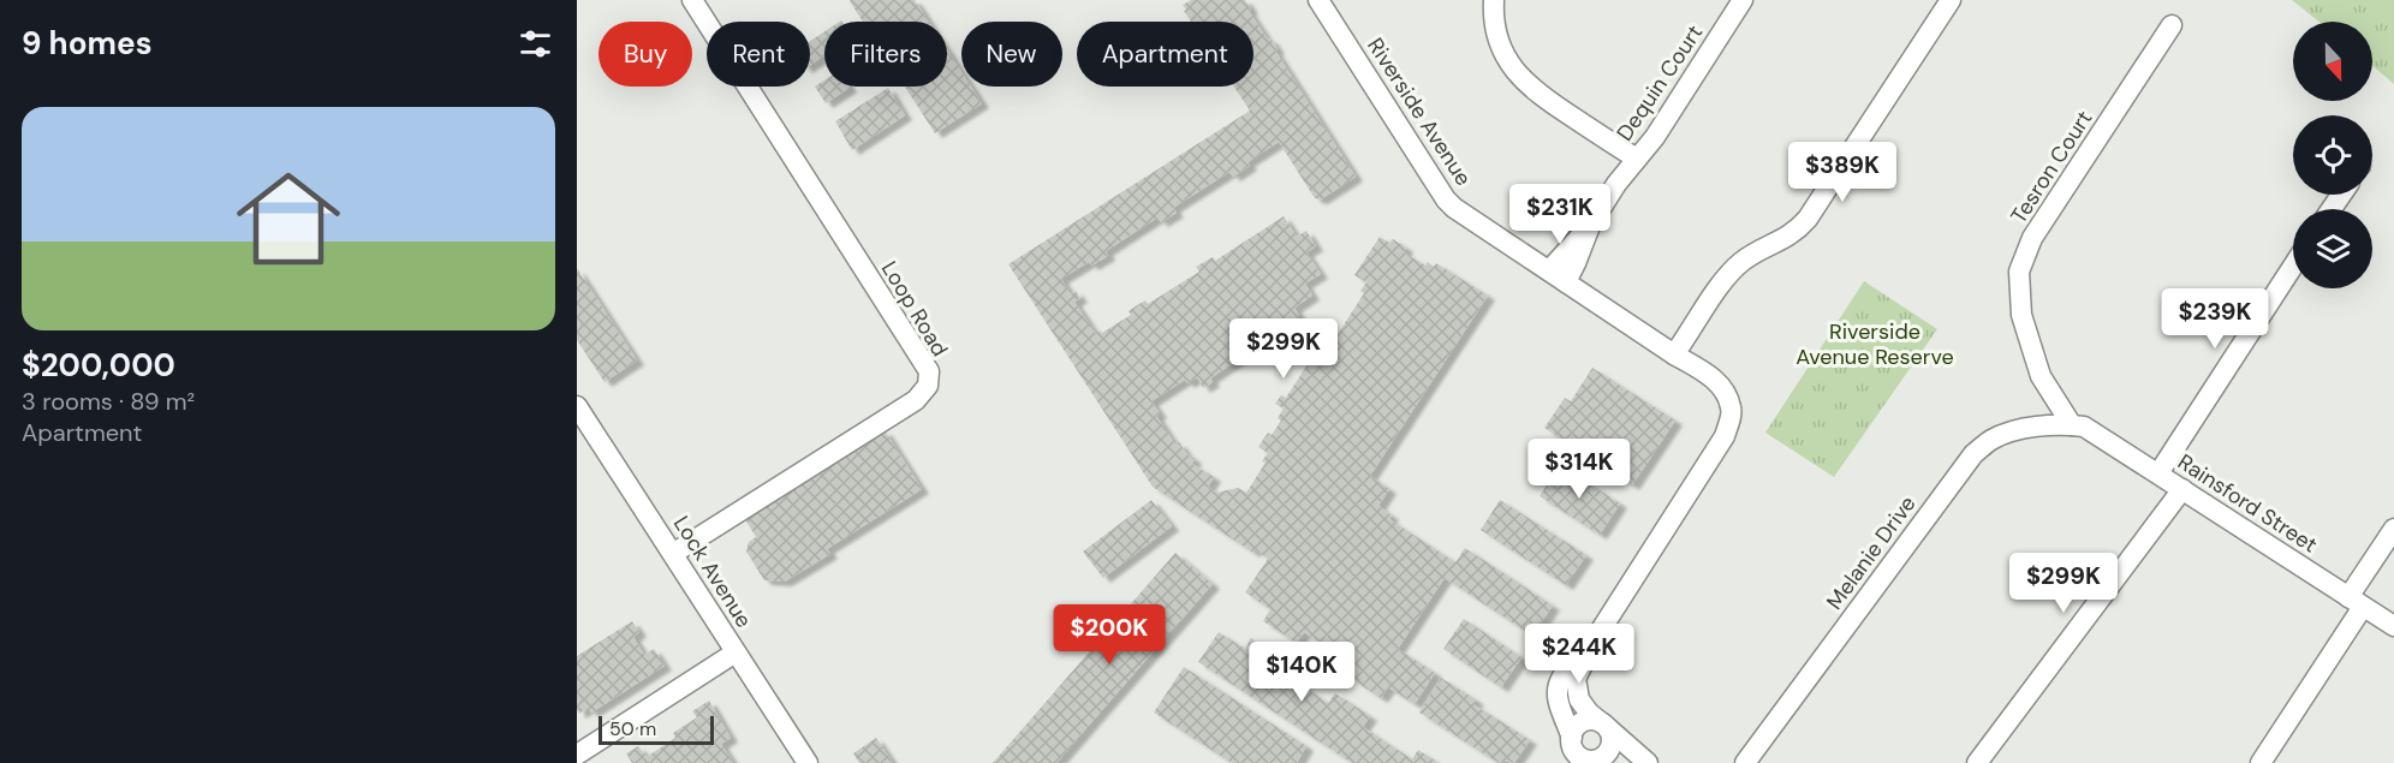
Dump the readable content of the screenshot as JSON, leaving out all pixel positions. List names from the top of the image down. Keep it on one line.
{"streets":{"street":["Dequin Court","Riverside Avenue","Tesron Court","Loop Road","Rainsford Street","Melanie Drive","Lock Avenue"]},"crossings":[["Dequin Court","Riverside Avenue"],["Tesron Court","Rainsford Street"],["Tesron Court","Melanie Drive"],["Loop Road","Lock Avenue"],["Rainsford Street","Melanie Drive"]],"parks":["Riverside Avenue Reserve"],"scale_bar":"50 m","north":"bottom","page":{"heading":"9 homes","chip":["Buy","Rent","Filters","New","Apartment"],"list":[{"name":"$200,000","note":"3 rooms · 89 m² · Apartment"}],"price":["$389K","$231K","$239K","$299K","$314K","$299K","$200K","$244K","$140K"],"scale":"50 m"}}
